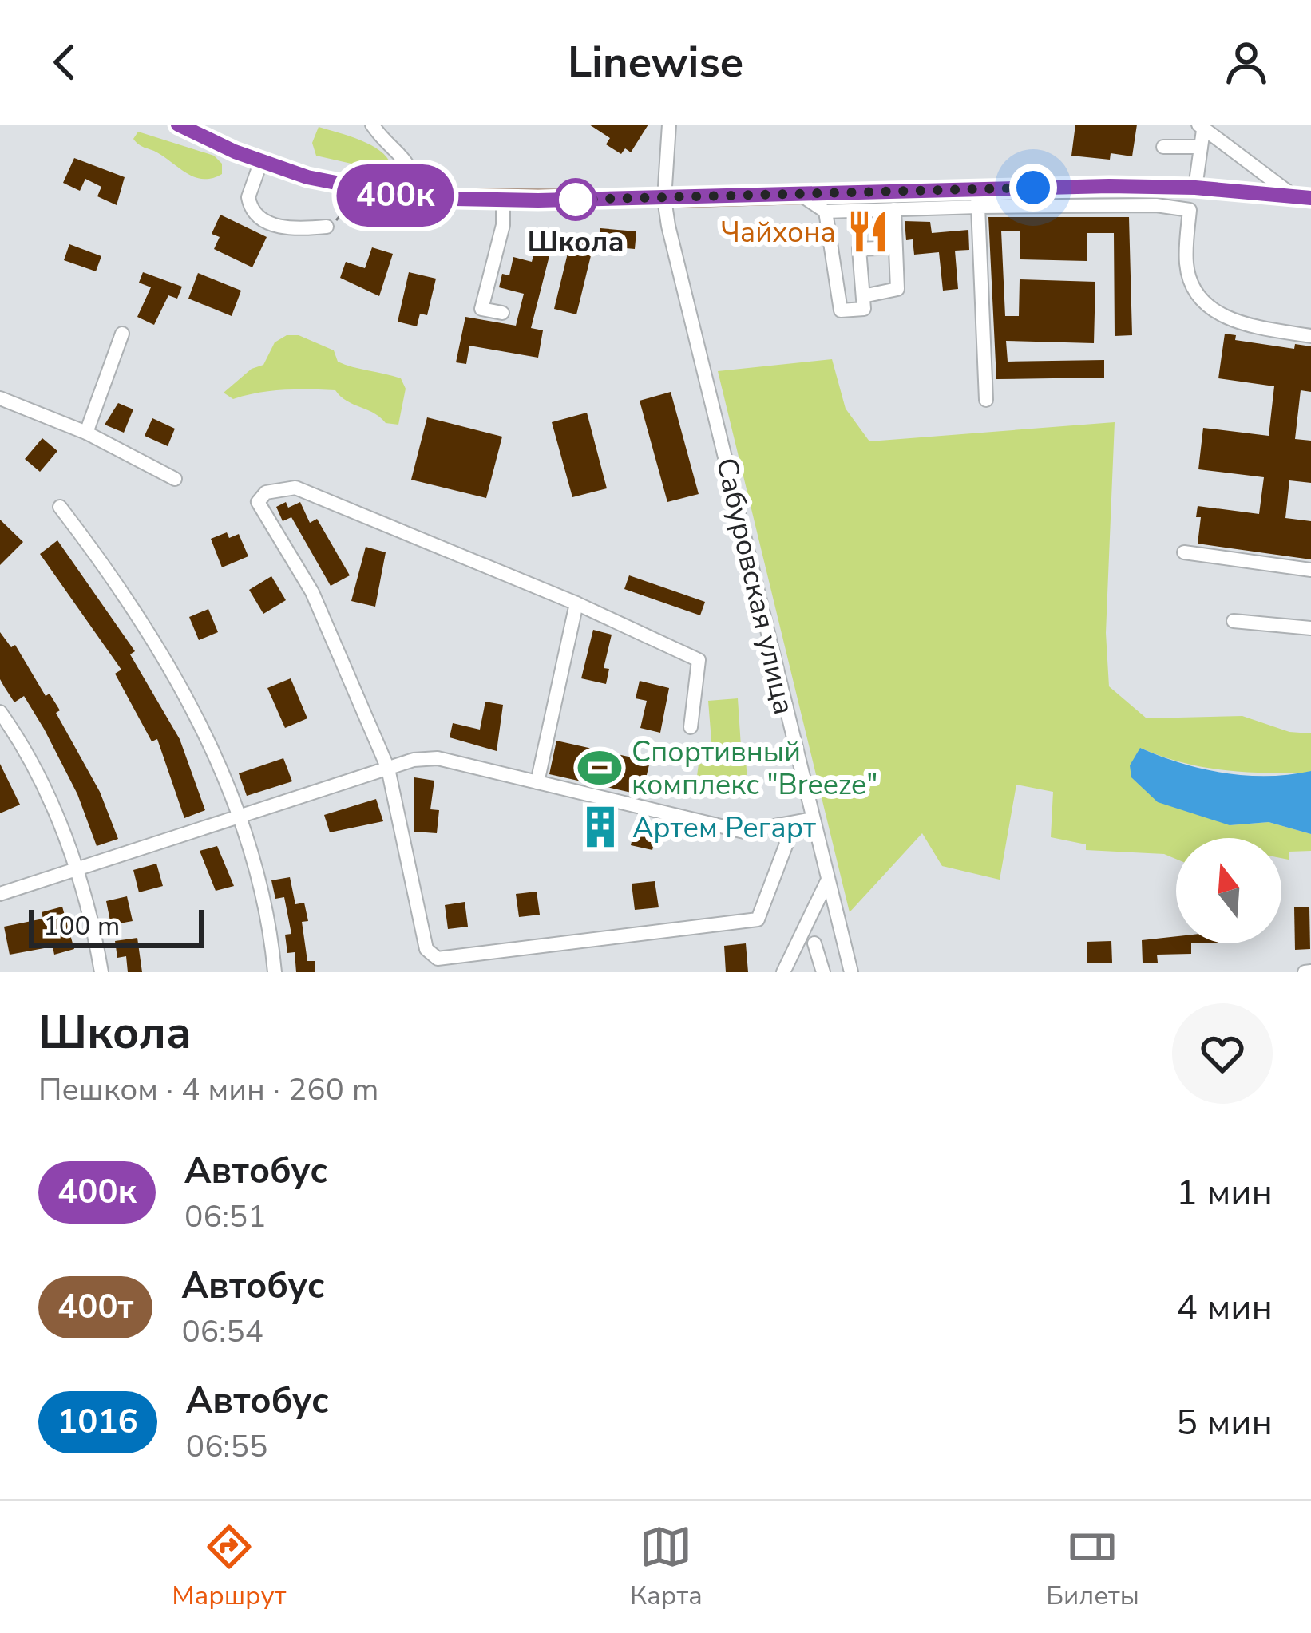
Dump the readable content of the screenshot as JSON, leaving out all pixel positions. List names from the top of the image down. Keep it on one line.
{"streets":{"street":["Сабуровская улица"]},"places":{"other":["Школа"],"restaurant":["Чайхона"],"sports":["Спортивный комплекс \"Breeze\""],"building":["Артем Регарт"]},"lines":["bus line 400к"],"scale_bar":"100 m","north":"top","page":{"header":"Linewise","on_map":"400к","scale":"100 m","heading":["Школа","Пешком · 4 мин · 260 m"],"list":[{"mark":"400к","name":"Автобус","note":"06:51","value":"1 мин"},{"mark":"400т","name":"Автобус","note":"06:54","value":"4 мин"},{"mark":"1016","name":"Автобус","note":"06:55","value":"5 мин"}],"tabs":["Маршрут","Карта","Билеты"]}}
